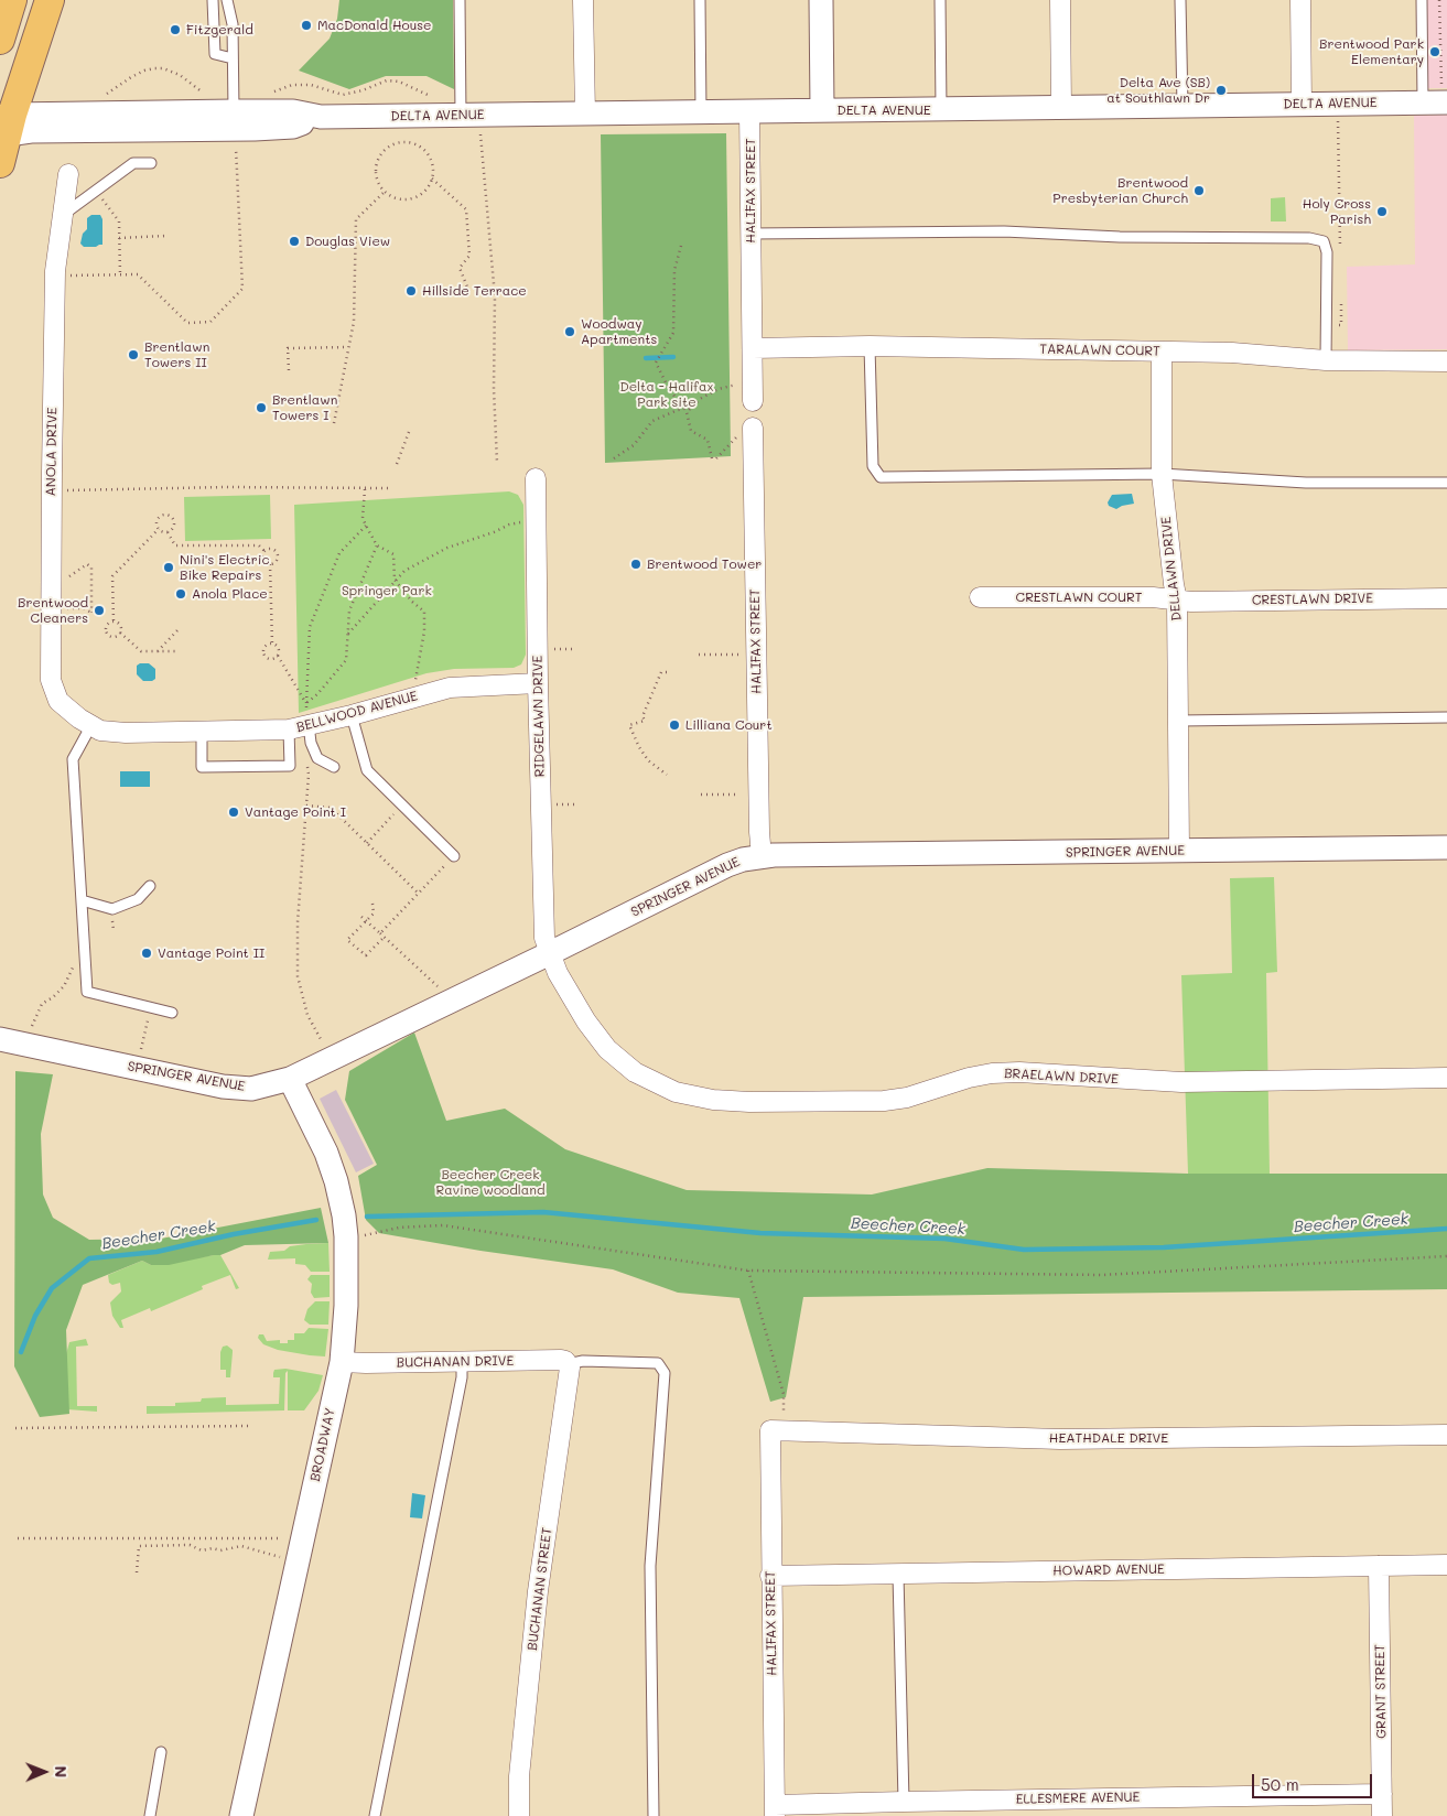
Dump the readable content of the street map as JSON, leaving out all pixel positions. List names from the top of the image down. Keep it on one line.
{"streets":{"street":["DELTA AVENUE","HALIFAX STREET","TARALAWN COURT","ANOLA DRIVE","DELLAWN DRIVE","CRESTLAWN COURT","CRESTLAWN DRIVE","BELLWOOD AVENUE","RIDGELAWN DRIVE","SPRINGER AVENUE","BRAELAWN DRIVE","BUCHANAN DRIVE","HEATHDALE DRIVE","BROADWAY","HOWARD AVENUE","BUCHANAN STREET","GRANT STREET","ELLESMERE AVENUE"]},"crossings":[["DELTA AVENUE","HALIFAX STREET"],["HALIFAX STREET","TARALAWN COURT"],["HALIFAX STREET","SPRINGER AVENUE"],["HALIFAX STREET","HEATHDALE DRIVE"],["HALIFAX STREET","HOWARD AVENUE"],["HALIFAX STREET","ELLESMERE AVENUE"],["TARALAWN COURT","DELLAWN DRIVE"],["ANOLA DRIVE","BELLWOOD AVENUE"],["DELLAWN DRIVE","CRESTLAWN COURT"],["DELLAWN DRIVE","CRESTLAWN DRIVE"],["DELLAWN DRIVE","SPRINGER AVENUE"],["CRESTLAWN COURT","CRESTLAWN DRIVE"],["BELLWOOD AVENUE","RIDGELAWN DRIVE"],["RIDGELAWN DRIVE","SPRINGER AVENUE"],["RIDGELAWN DRIVE","BRAELAWN DRIVE"],["SPRINGER AVENUE","BRAELAWN DRIVE"],["SPRINGER AVENUE","BROADWAY"],["BUCHANAN DRIVE","BROADWAY"],["BUCHANAN DRIVE","BUCHANAN STREET"],["HOWARD AVENUE","GRANT STREET"],["GRANT STREET","ELLESMERE AVENUE"]],"water":["Beecher Creek"],"parks":["Delta - Halifax Park site","Springer Park","Beecher Creek Ravine woodland"],"places":["MacDonald House","Fitzgerald","Brentwood Park Elementary","Delta Ave (SB) at Southlawn Dr","Brentwood Presbyterian Church","Holy Cross Parish","Douglas View","Hillside Terrace","Woodway Apartments","Brentlawn Towers II","Brentlawn Towers I","Brentwood Tower","Nini's Electric Bike Repairs","Anola Place","Brentwood Cleaners","Lilliana Court","Vantage Point I","Vantage Point II"],"scale_bar":"50 m","north":"right"}
